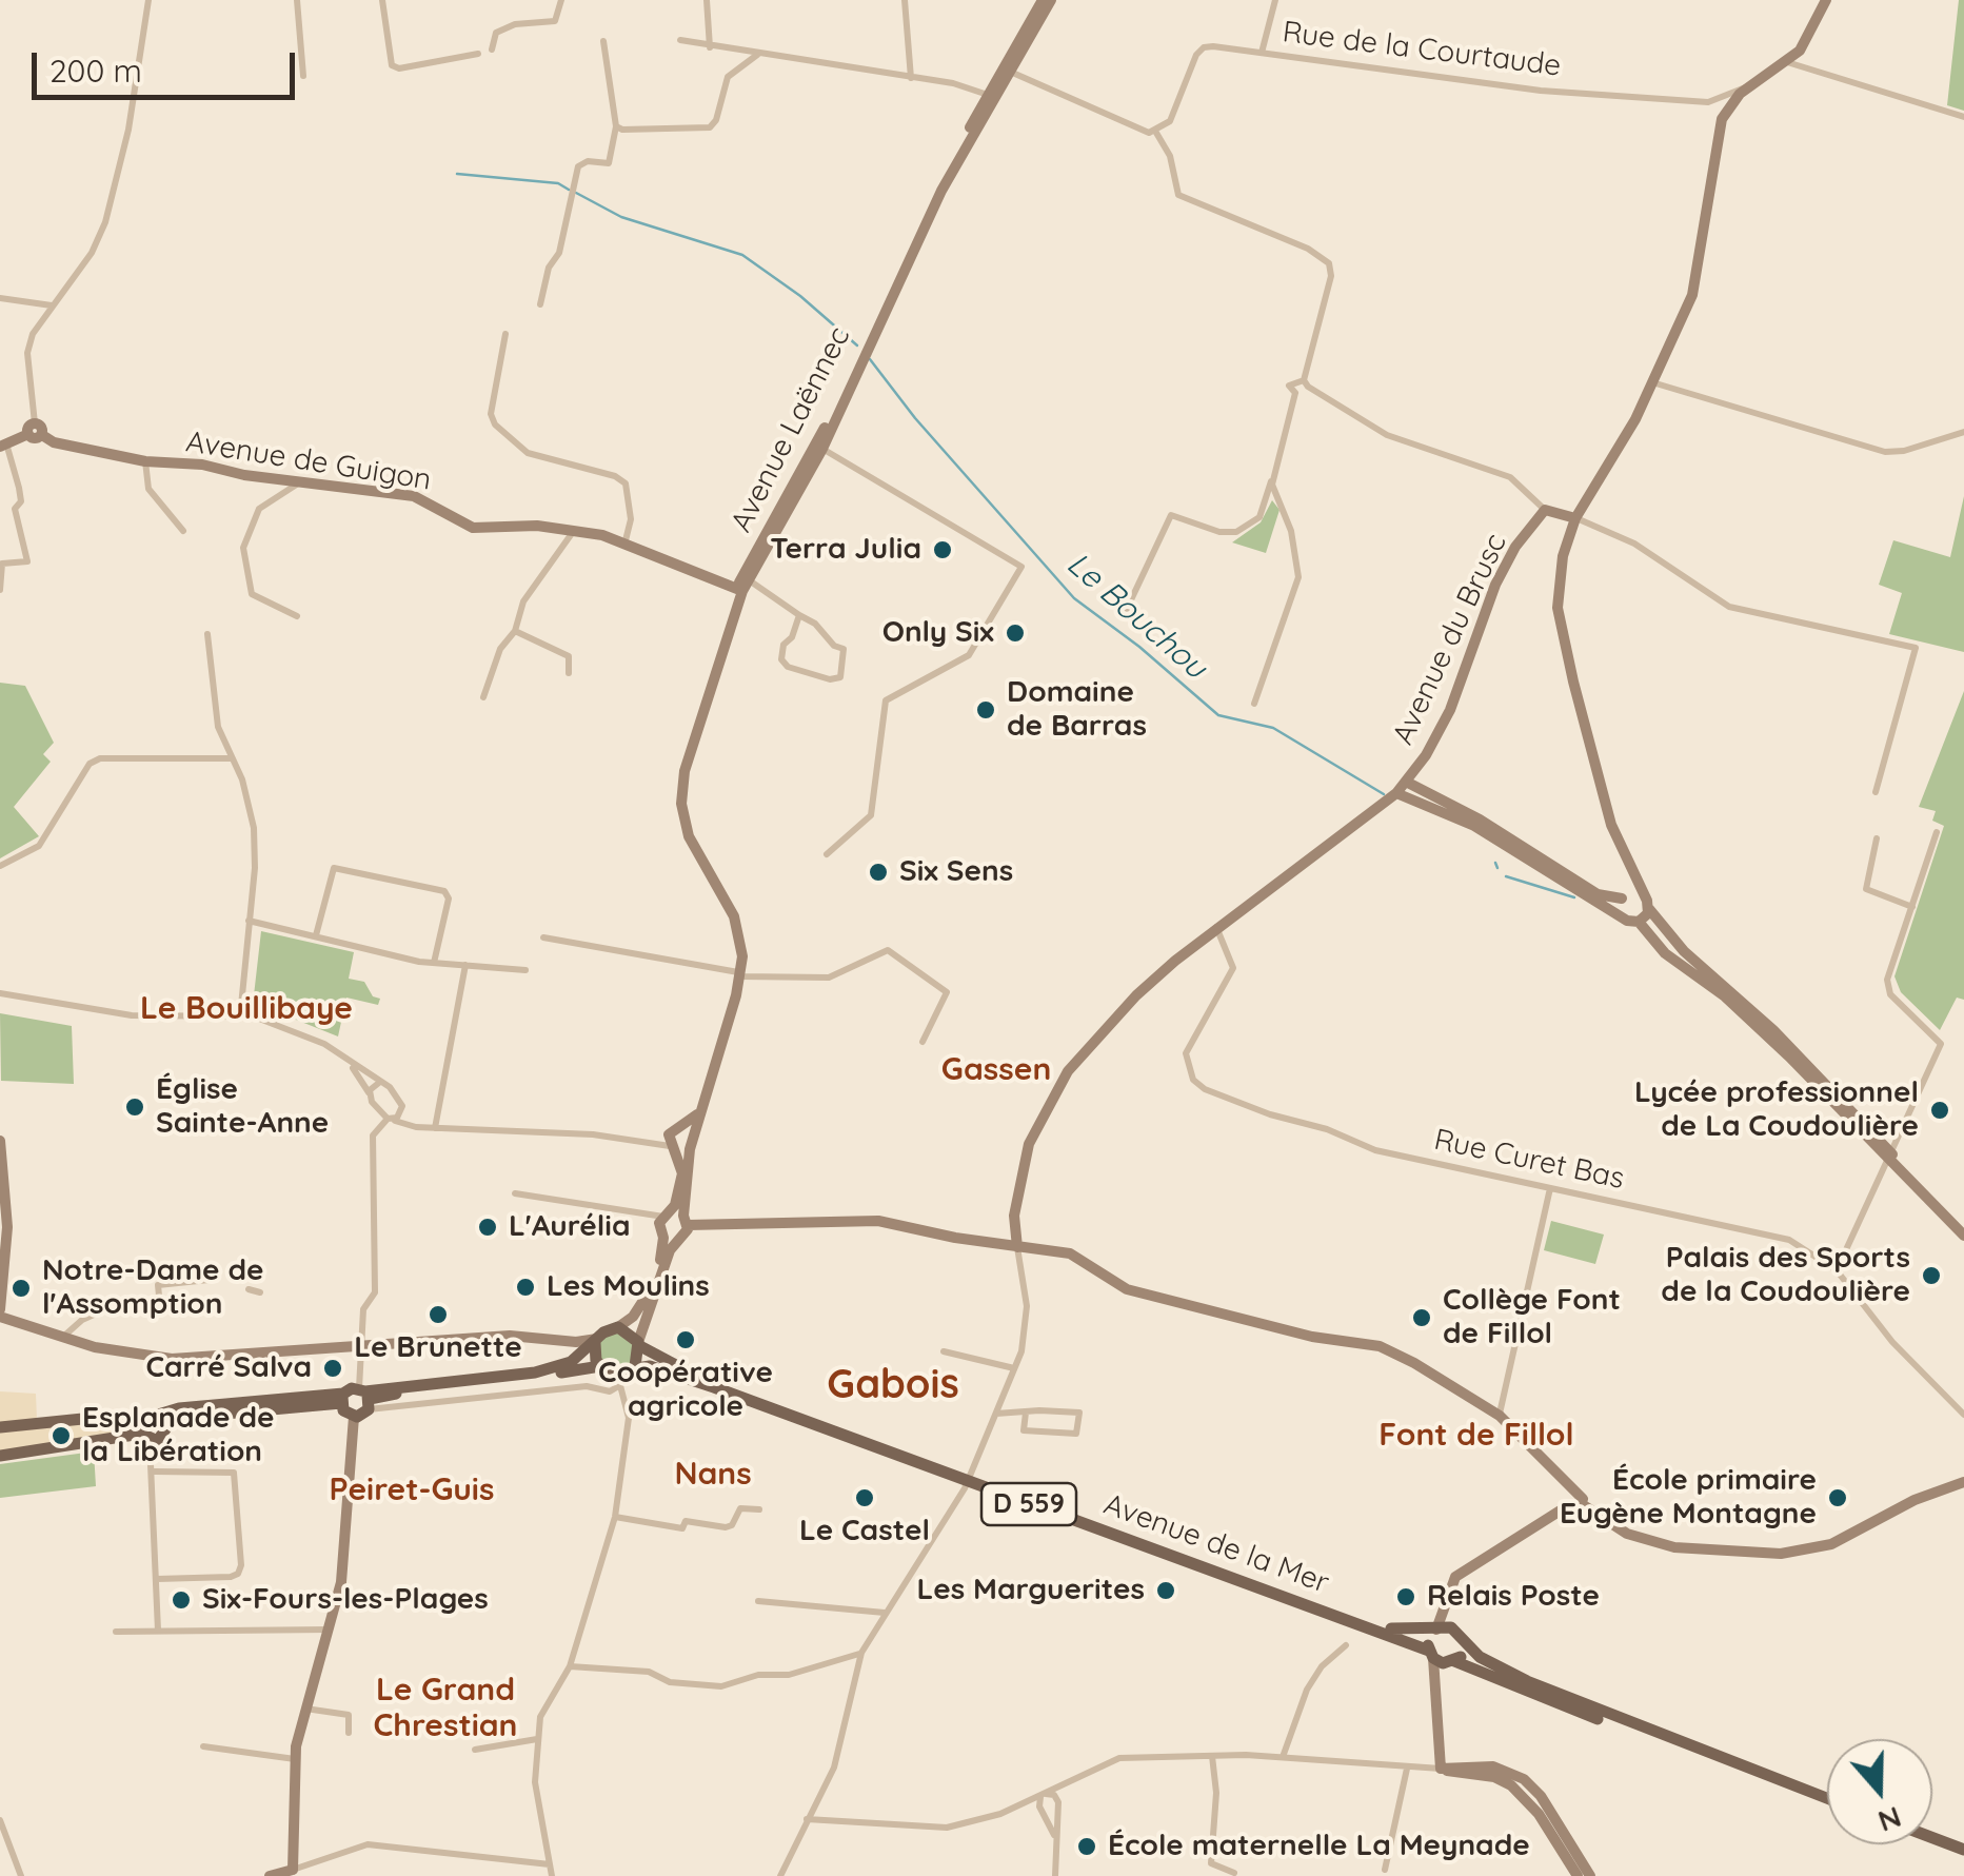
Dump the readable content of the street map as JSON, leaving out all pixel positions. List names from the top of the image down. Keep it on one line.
{"streets":{"main road":["D 559","Avenue de la Mer"],"street":["Rue de la Courtaude","Avenue Laënnec","Avenue de Guigon","Avenue du Brusc","Rue Curet Bas"]},"crossings":[["Avenue Laënnec","Avenue de Guigon"],["Avenue du Brusc","Rue Curet Bas"],["D 559","Avenue de la Mer"]],"districts":["Le Bouillibaye","Gassen","Gabois","Font de Fillol","Nans","Peiret-Guis","Le Grand Chrestian"],"water":["Le Bouchou"],"places":["Terra Julia","Only Six","Domaine de Barras","Six Sens","Église Sainte-Anne","Lycée professionnel de La Coudoulière","L'Aurélia","Palais des Sports de la Coudoulière","Les Moulins","Notre-Dame de l'Assomption","Le Brunette","Collège Font de Fillol","Coopérative agricole","Carré Salva","Esplanade de la Libération","Le Castel","École primaire Eugène Montagne","Les Marguerites","Relais Poste","Six-Fours-les-Plages","École maternelle La Meynade"],"scale_bar":"200 m","north":"bottom"}
